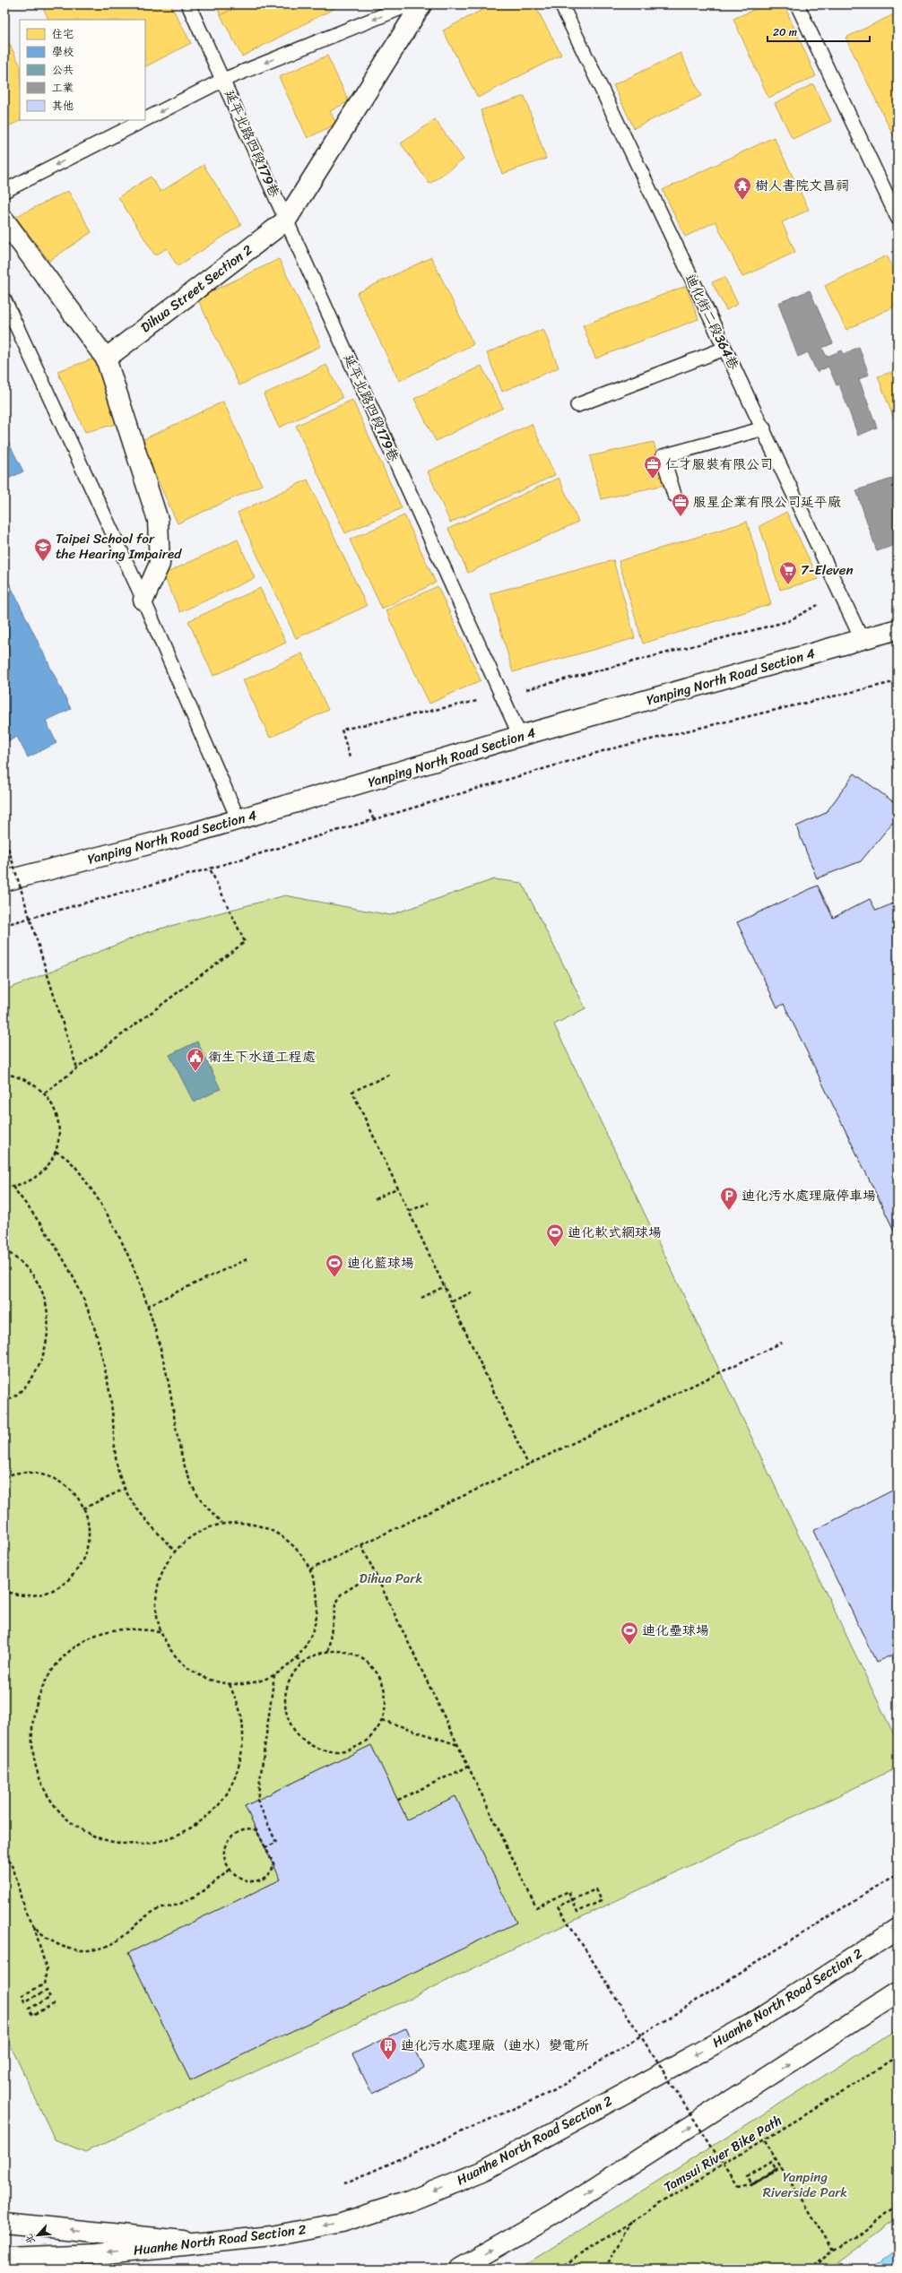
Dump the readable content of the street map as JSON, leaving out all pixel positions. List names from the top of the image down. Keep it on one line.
{"streets":{"street":["Dihua Street Section 2","Yanping North Road Section 4","Huanhe North Road Section 2"],"lane":["延平北路四段179巷","迪化街二段364巷"],"path":["Tamsui River Bike Path"]},"crossings":[["延平北路四段179巷","Dihua Street Section 2"],["延平北路四段179巷","Yanping North Road Section 4"],["迪化街二段364巷","Yanping North Road Section 4"]],"parks":["Dihua Park","Yanping Riverside Park"],"places":{"temple":["樹人書院文昌祠"],"office":["仁才服裝有限公司","服星企業有限公司延平廠"],"school or university":["Taipei School for the Hearing Impaired"],"supermarket":["7-Eleven"],"public building":["衛生下水道工程處"],"parking":["迪化汚水處理廠停車場"],"sports":["迪化軟式網球場","迪化籃球場","迪化壘球場"],"building":["迪化污水處理廠（迪水）變電所"]},"legend":["住宅","學校","公共","工業","其他"],"scale_bar":"20 m","north":"bottom left"}
